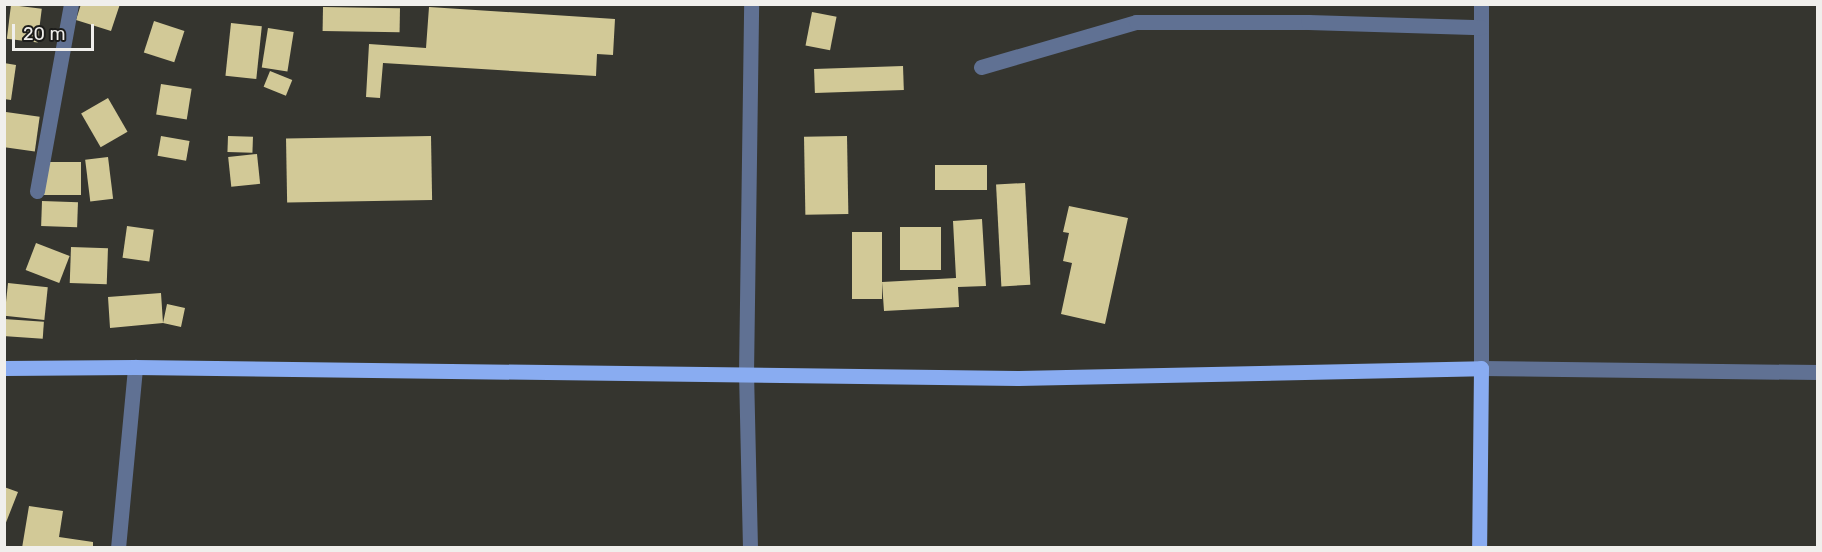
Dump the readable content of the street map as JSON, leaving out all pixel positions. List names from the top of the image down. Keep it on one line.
{"scale_bar":"20 m"}
